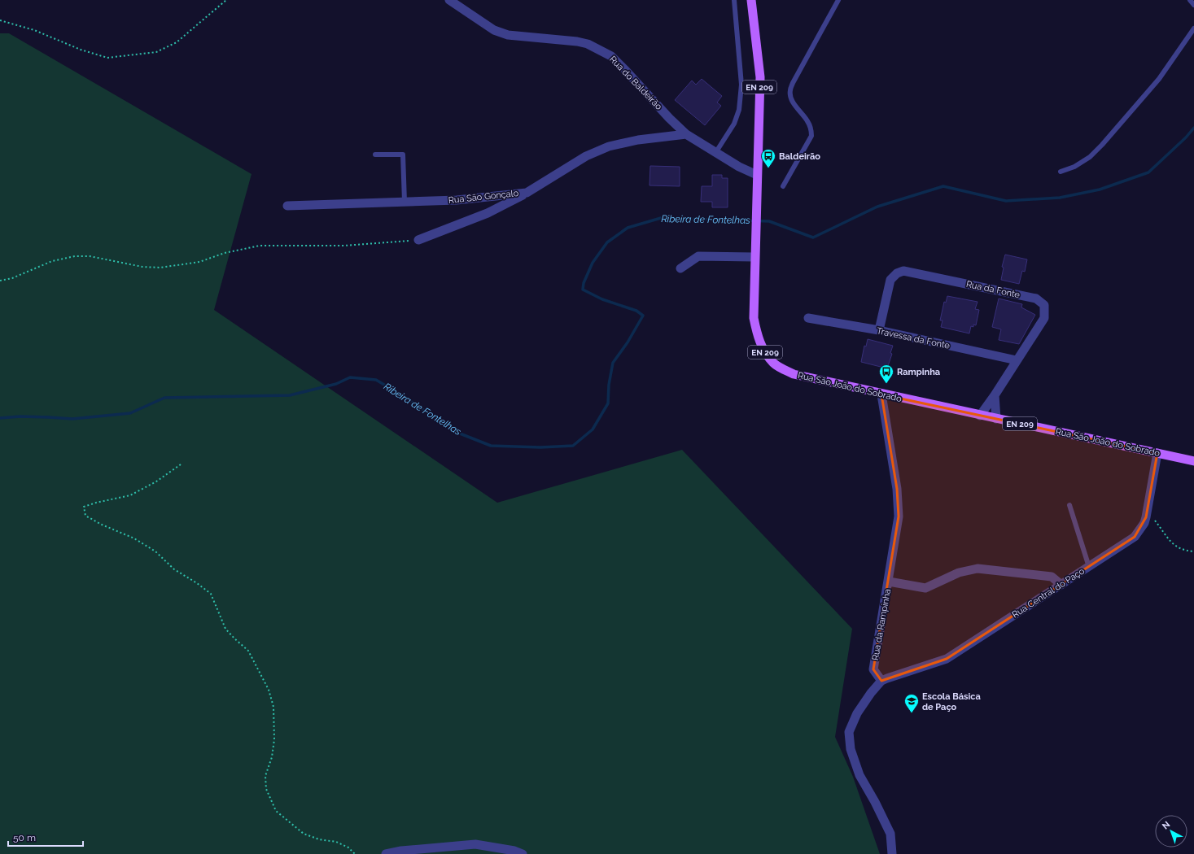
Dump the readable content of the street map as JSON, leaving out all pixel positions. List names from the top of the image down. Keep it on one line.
{"streets":{"main road":["EN 209","Rua São João do Sobrado"],"street":["Rua do Baldeirão","Rua São Gonçalo","Rua da Fonte","Travessa da Fonte","Rua Central do Paço","Rua da Rampinha"]},"crossings":[["Rua do Baldeirão","Rua São Gonçalo"],["Rua do Baldeirão","Rua São João do Sobrado"],["Rua da Fonte","Travessa da Fonte"],["Rua da Fonte","Rua São João do Sobrado"],["Rua São João do Sobrado","Rua Central do Paço"],["Rua São João do Sobrado","Rua da Rampinha"],["Rua Central do Paço","Rua da Rampinha"]],"water":["Ribeira de Fontelhas"],"places":{"bus stop":["Baldeirão","Rampinha"],"school or university":["Escola Básica de Paço"]},"scale_bar":"50 m","north":"top left"}
